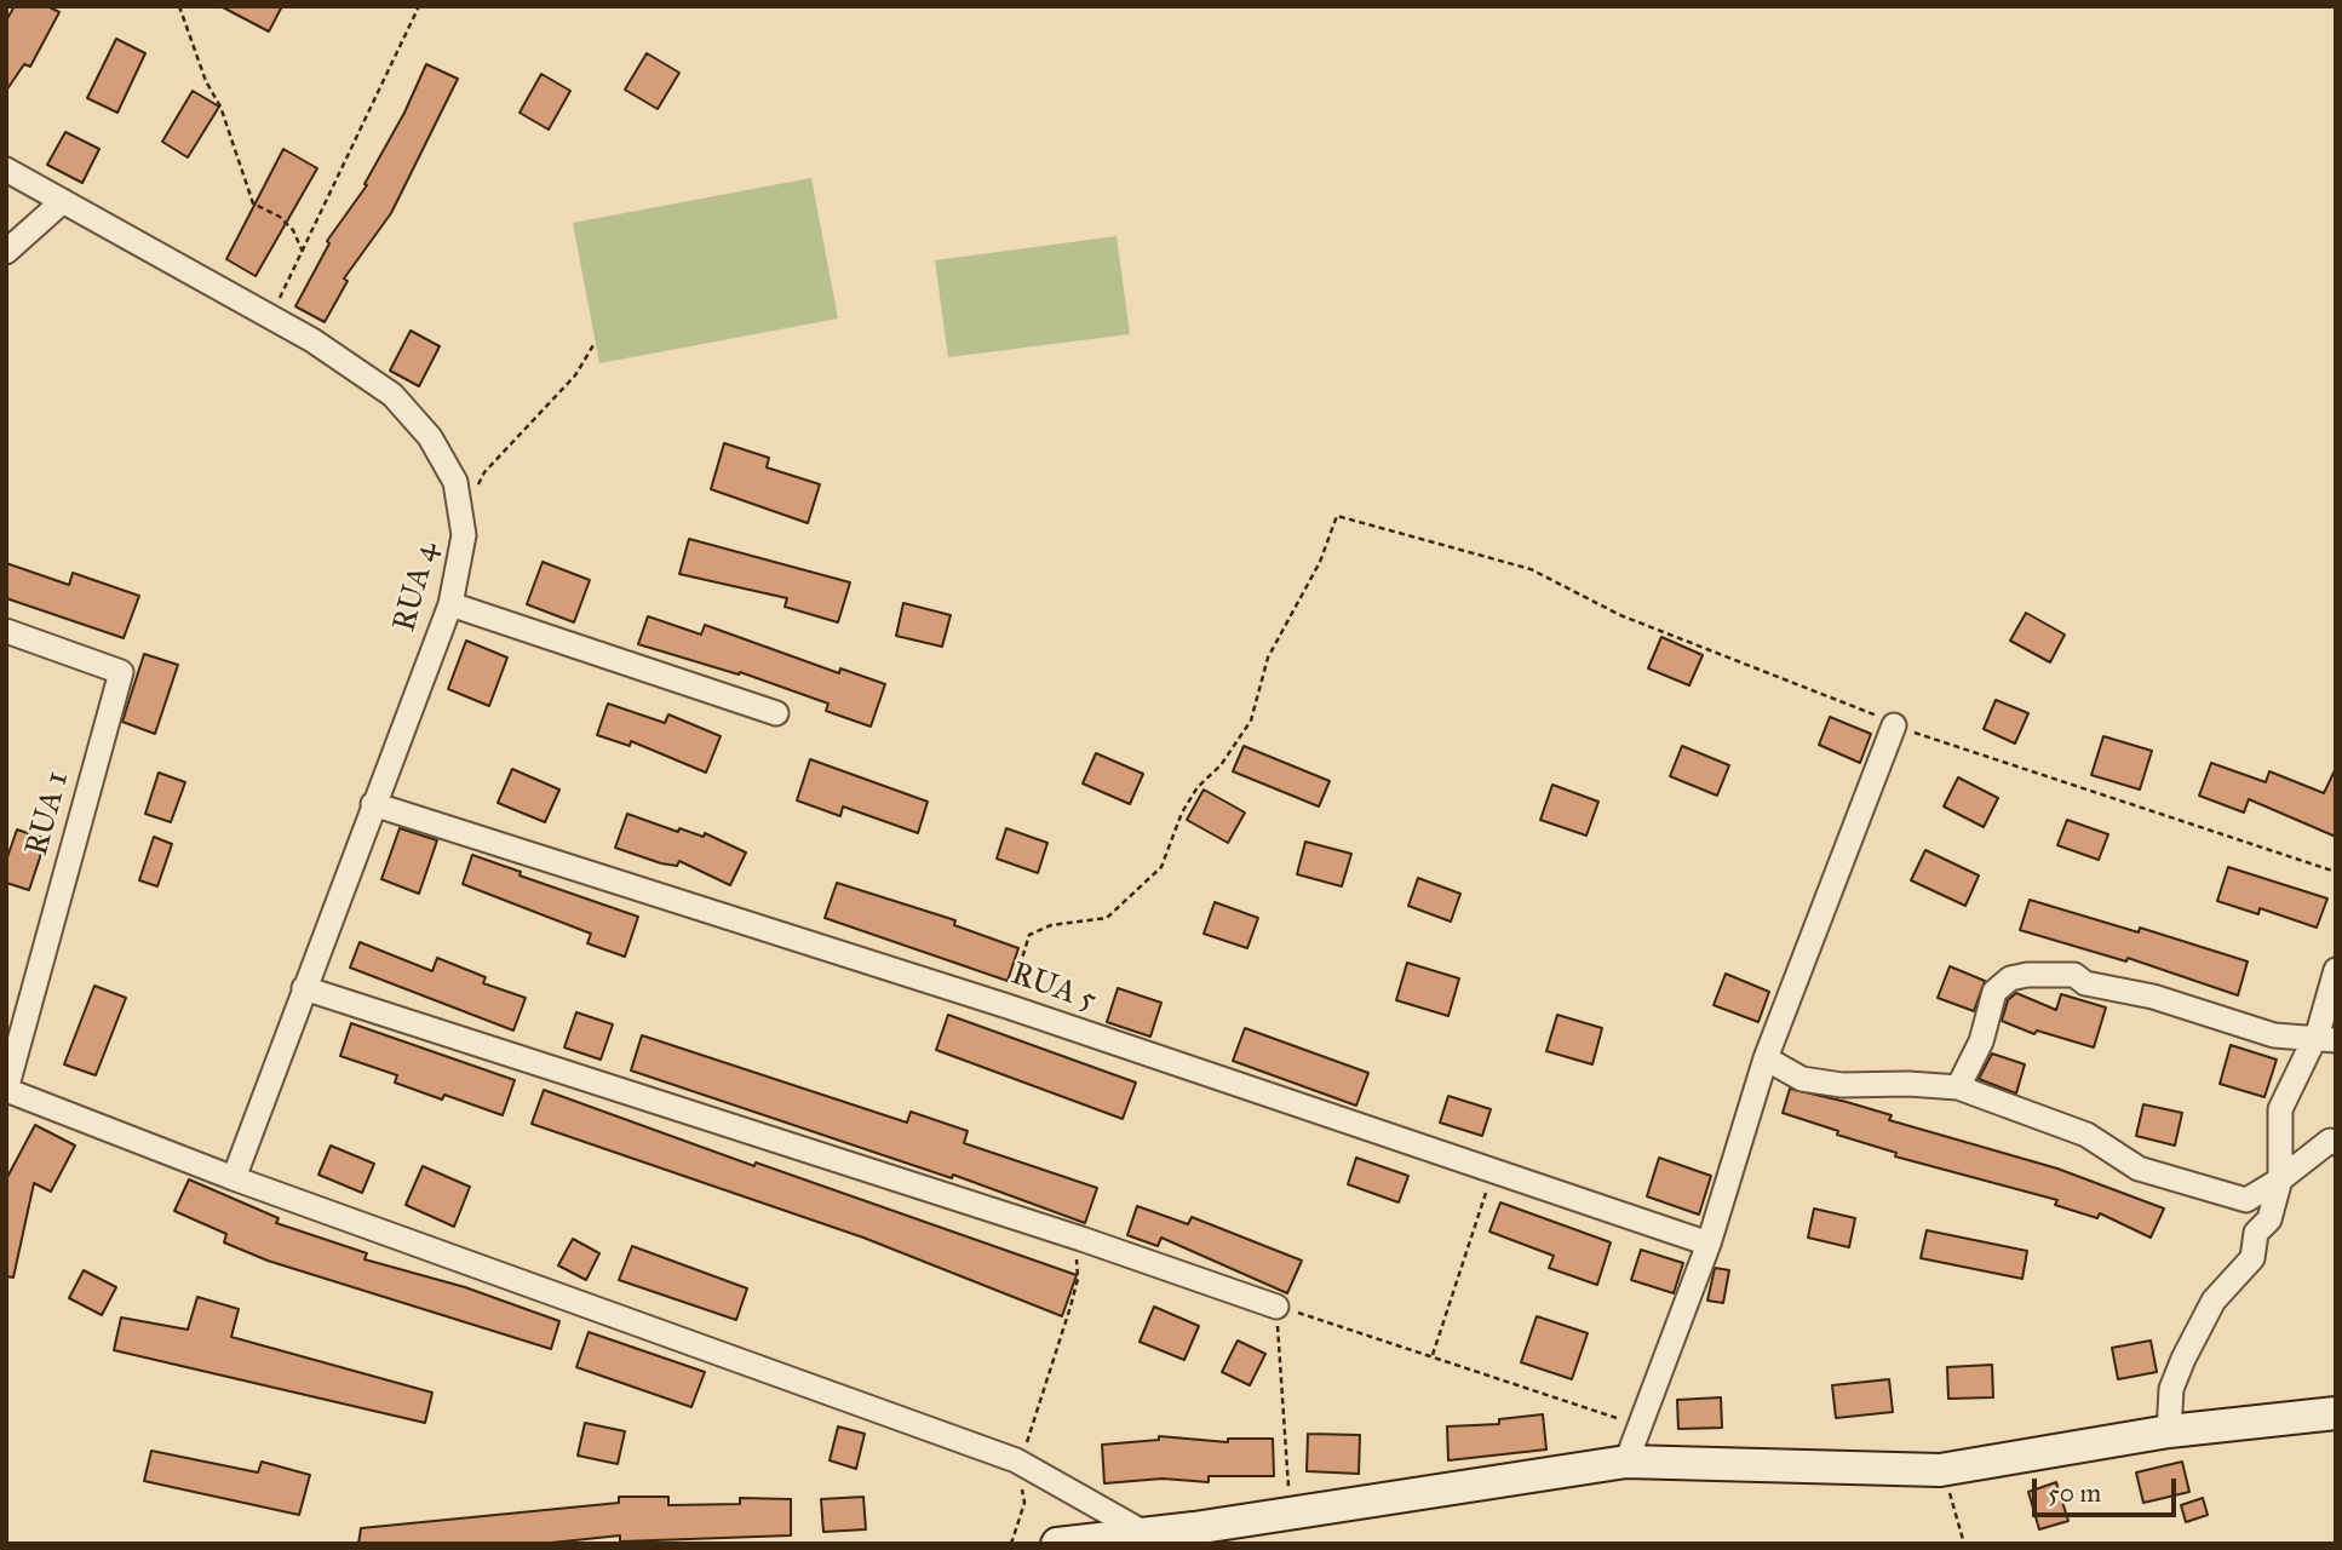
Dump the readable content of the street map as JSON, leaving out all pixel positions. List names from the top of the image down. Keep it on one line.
{"streets":{"street":["RUA 4","RUA 1","RUA 5"]},"crossings":[["RUA 4","RUA 5"]],"scale_bar":"50 m"}
